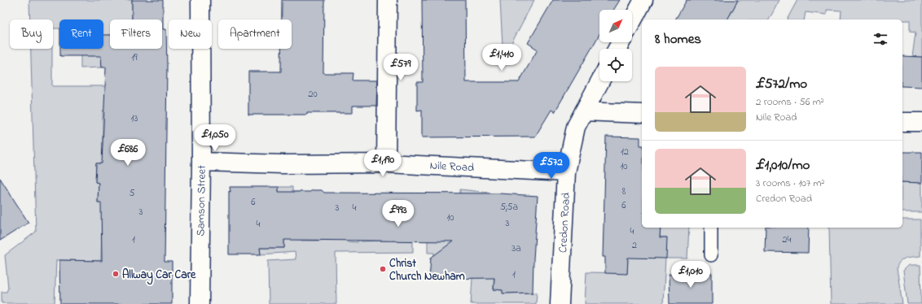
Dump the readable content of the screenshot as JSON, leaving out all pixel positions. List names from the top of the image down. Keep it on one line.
{"streets":{"street":["Nile Road","Samson Street","Credon Road"]},"crossings":[["Nile Road","Samson Street"],["Nile Road","Credon Road"]],"places":["Christ Church Newham","Allway Car Care"],"house_numbers":["19","20","13","12","10","8","5","6","6","5;5a","3","4","3","10","3","4","4","1","24","2","3a","1"],"north":"top right","page":{"chip":["Buy","Rent","Filters","New","Apartment"],"heading":"8 homes","price":["£1,410","£579","£1,050","£686","£1,190","£572","£993","£1,010"],"list":[{"name":"£572/mo","note":"2 rooms · 56 m² · Nile Road"},{"name":"£1,010/mo","note":"3 rooms · 107 m² · Credon Road"}]}}
